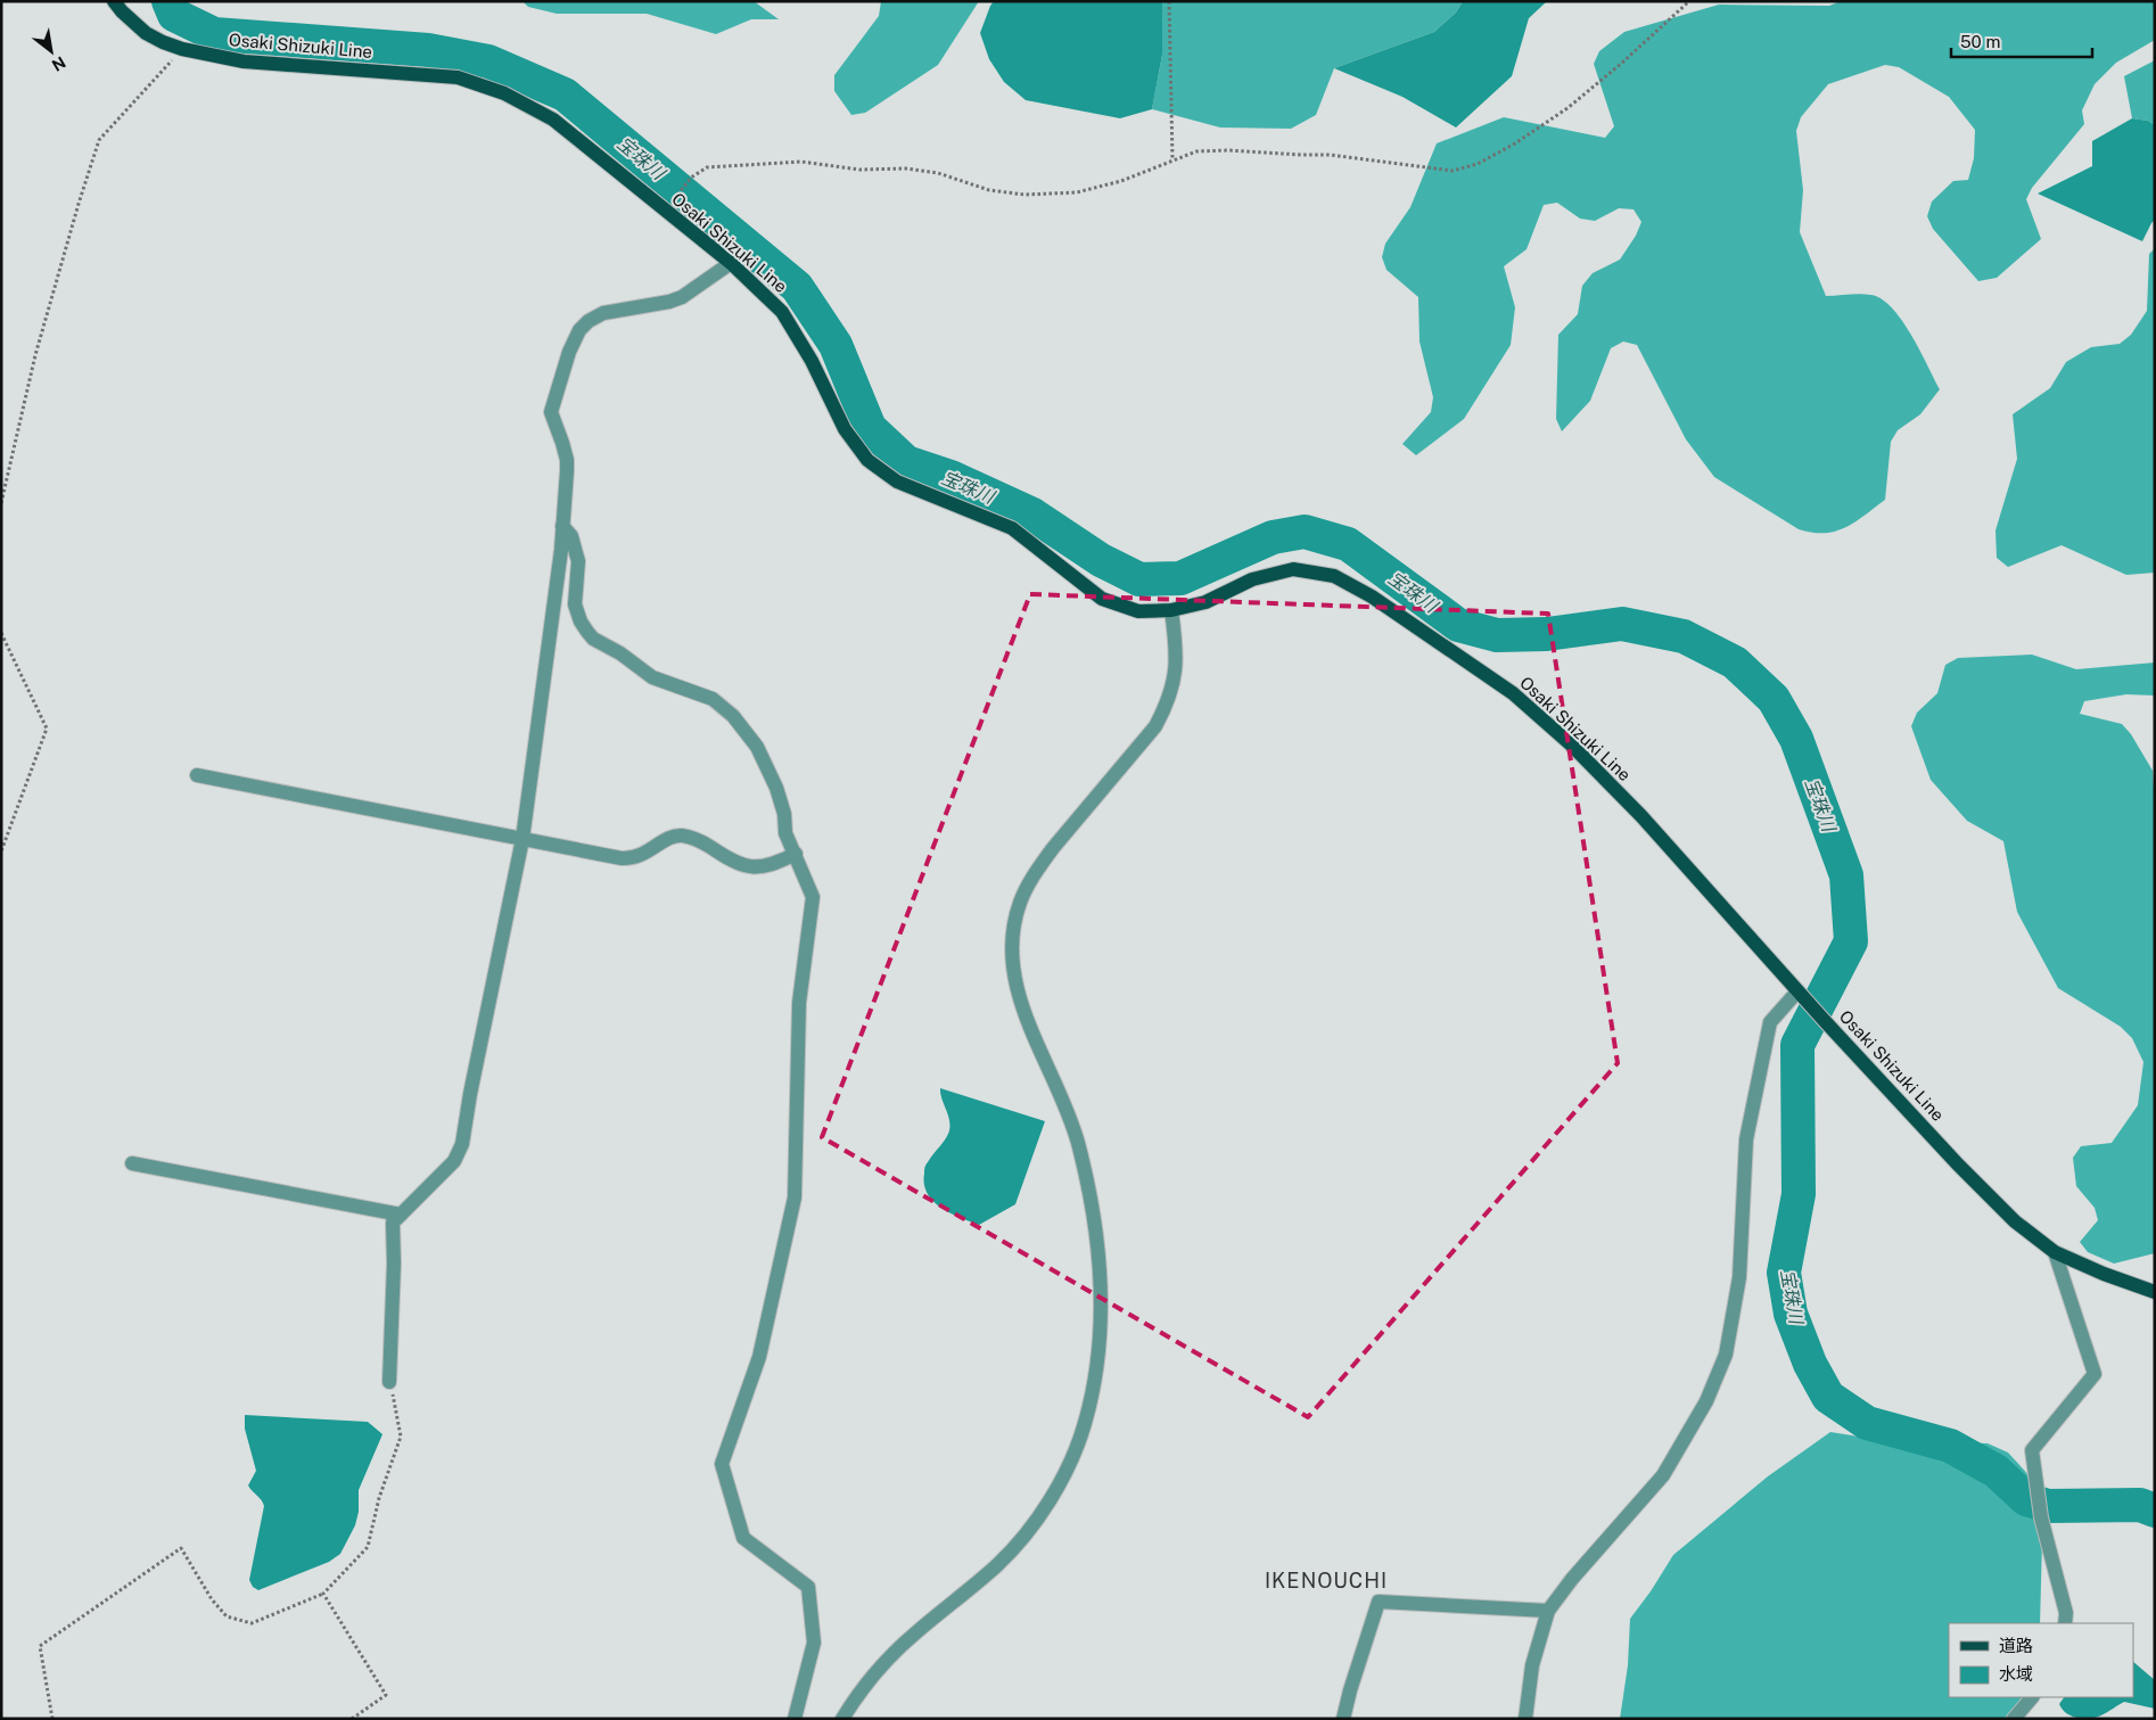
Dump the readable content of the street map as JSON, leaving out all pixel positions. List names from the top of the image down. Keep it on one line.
{"streets":{"main road":["Osaki Shizuki Line"]},"districts":["IKENOUCHI"],"water":["宝珠川"],"legend":["道路","水域"],"scale_bar":"50 m","north":"bottom right"}
